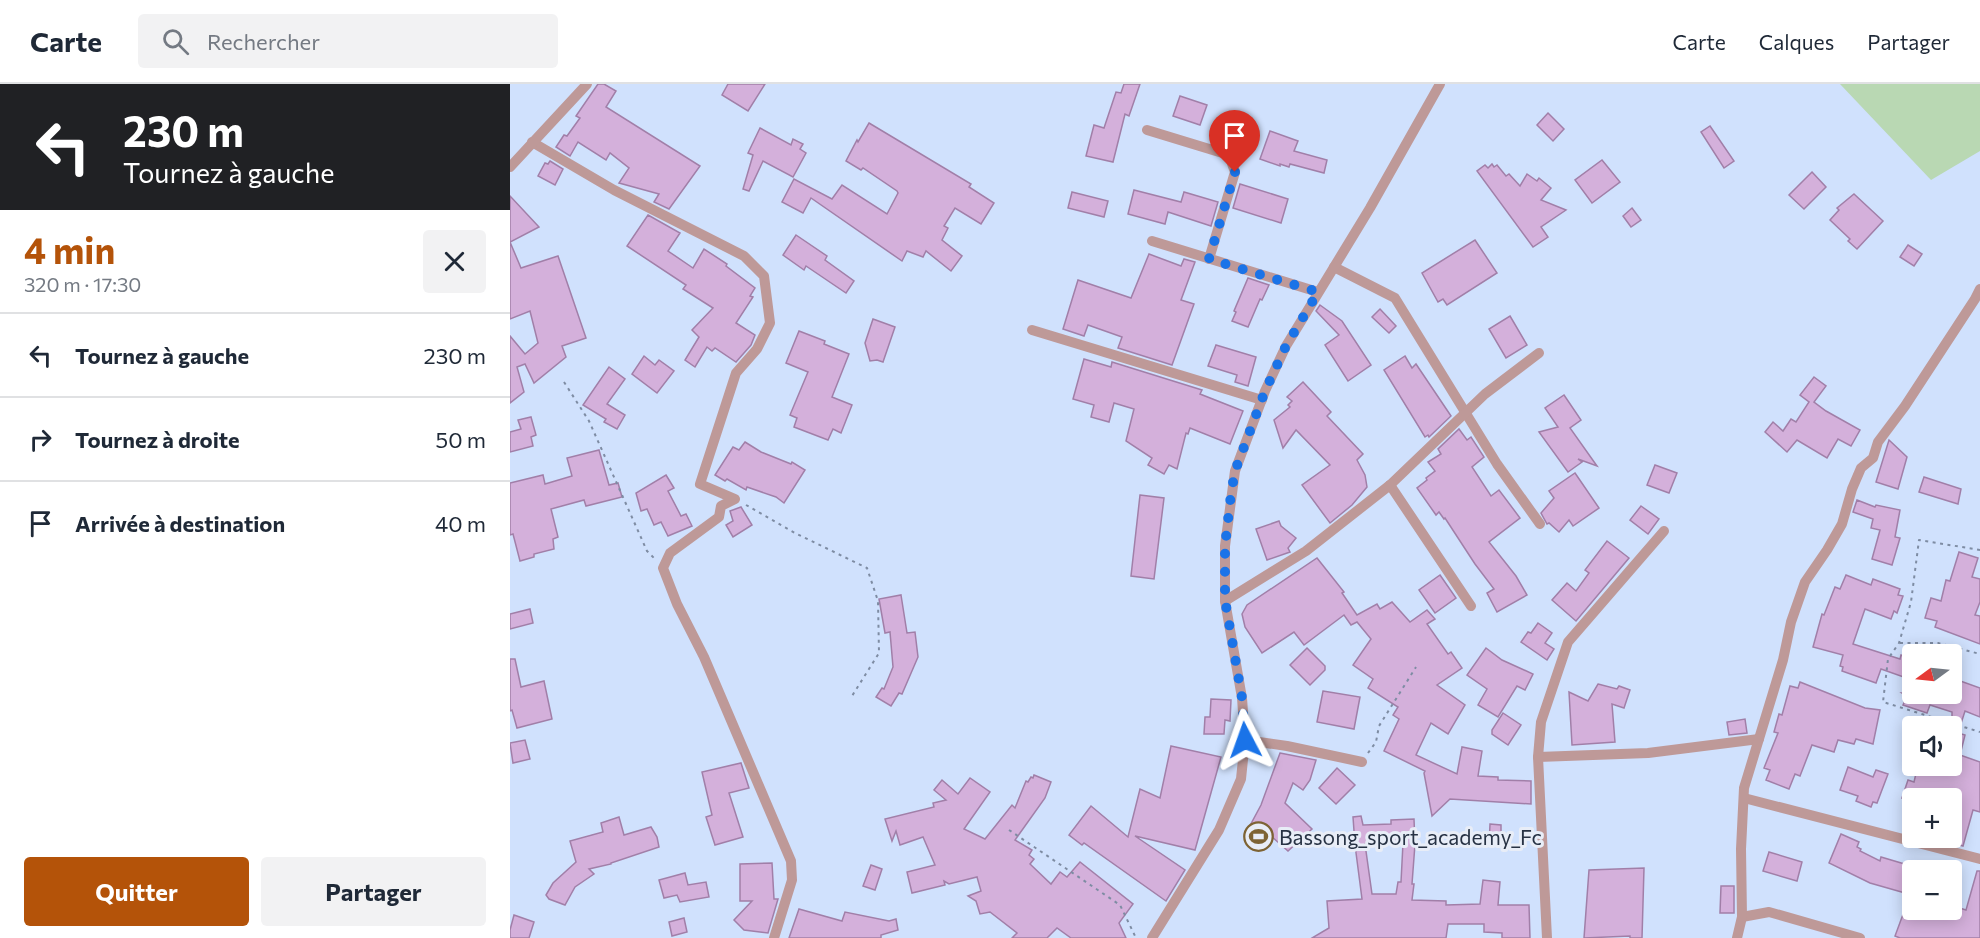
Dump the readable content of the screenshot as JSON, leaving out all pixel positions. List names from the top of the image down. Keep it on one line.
{"places":{"sports":["Bassong_sport_academy_Fc"]},"north":"left","page":{"header":"Carte","search":"Rechercher","nav":["Carte","Calques","Partager"],"turn":["230 m","Tournez à gauche"],"heading":["4 min","320 m · 17:30"],"list":[{"name":"Tournez à gauche","value":"230 m"},{"name":"Tournez à droite","value":"50 m"},{"name":"Arrivée à destination","value":"40 m"}],"map_buttons":["+","−"],"buttons":["Quitter","Partager"]}}
